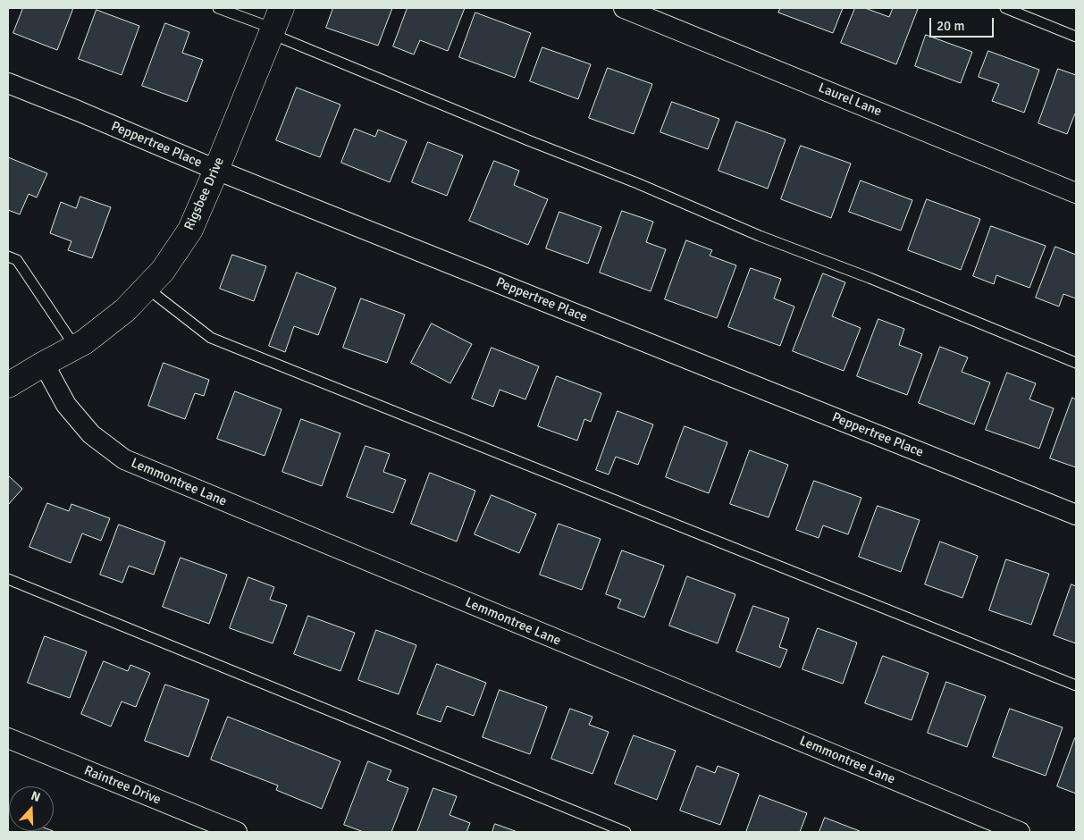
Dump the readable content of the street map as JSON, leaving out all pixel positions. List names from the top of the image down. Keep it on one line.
{"streets":{"street":["Laurel Lane","Peppertree Place","Rigsbee Drive","Lemmontree Lane","Raintree Drive"]},"crossings":[["Peppertree Place","Rigsbee Drive"],["Rigsbee Drive","Lemmontree Lane"]],"scale_bar":"20 m","north":"top"}
